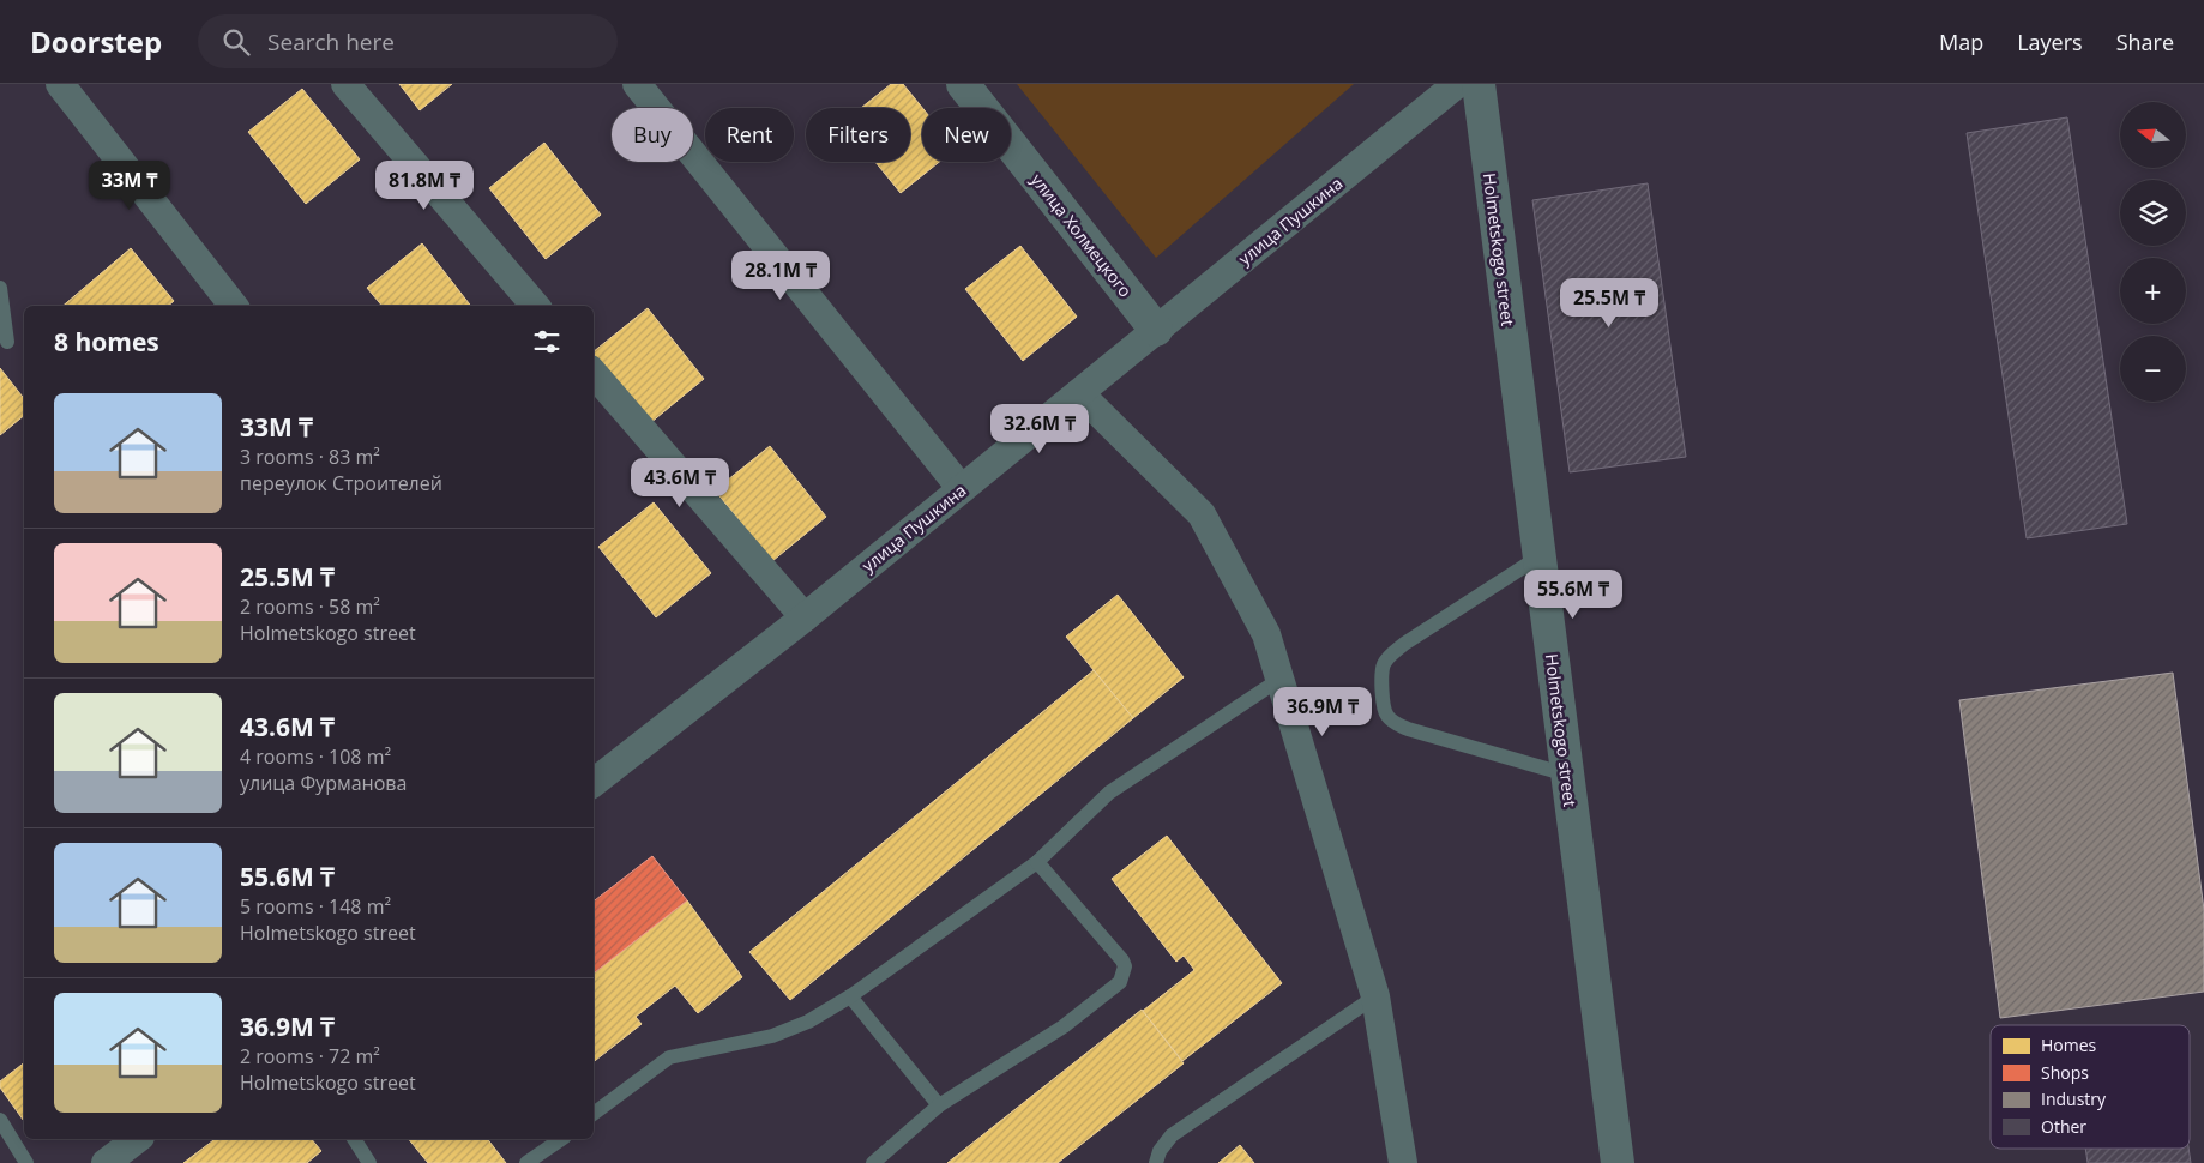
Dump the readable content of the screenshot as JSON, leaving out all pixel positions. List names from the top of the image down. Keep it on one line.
{"streets":{"street":["улица Пушкина","улица Холмецкого","Holmetskogo street"]},"crossings":[["улица Пушкина","улица Холмецкого"]],"legend":["Homes","Shops","Industry","Other"],"north":"left","page":{"header":"Doorstep","search":"Search here","nav":["Map","Layers","Share"],"map_buttons":["+","−"],"chip":["Buy","Rent","Filters","New"],"price":["33M ₸","81.8M ₸","28.1M ₸","25.5M ₸","32.6M ₸","43.6M ₸","55.6M ₸","36.9M ₸"],"heading":"8 homes","list":[{"name":"33M ₸","note":"3 rooms · 83 m² · переулок Строителей"},{"name":"25.5M ₸","note":"2 rooms · 58 m² · Holmetskogo street"},{"name":"43.6M ₸","note":"4 rooms · 108 m² · улица Фурманова"},{"name":"55.6M ₸","note":"5 rooms · 148 m² · Holmetskogo street"},{"name":"36.9M ₸","note":"2 rooms · 72 m² · Holmetskogo street"}]}}
